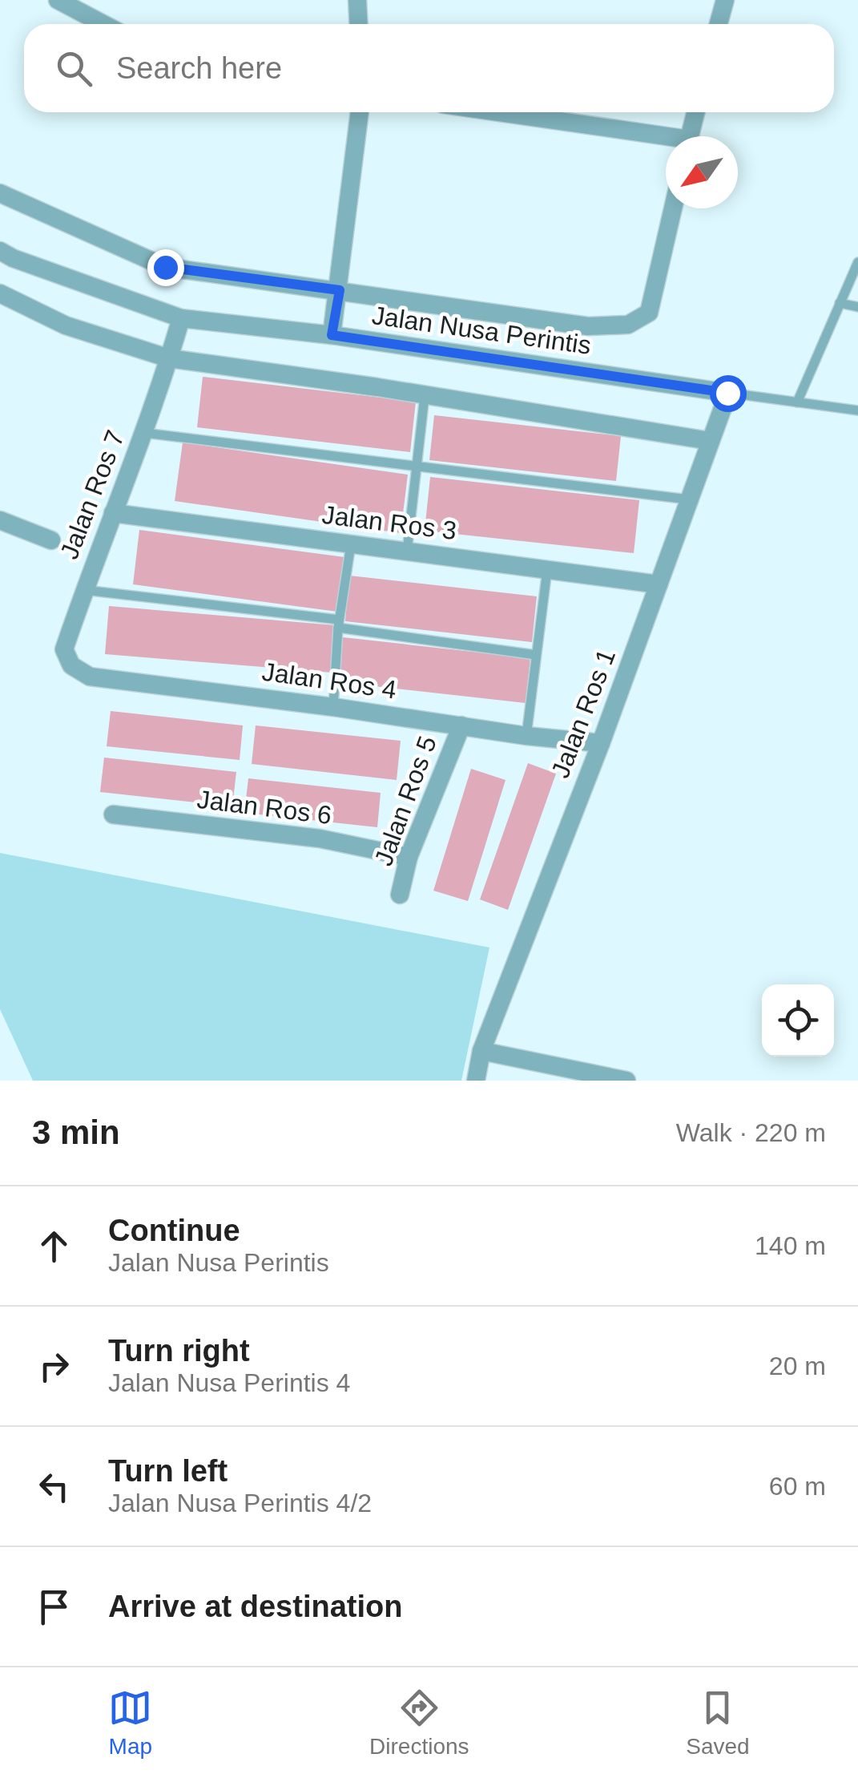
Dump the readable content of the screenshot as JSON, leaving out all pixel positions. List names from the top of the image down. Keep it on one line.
{"streets":{"street":["Jalan Nusa Perintis","Jalan Ros 7","Jalan Ros 3","Jalan Ros 4","Jalan Ros 1","Jalan Ros 5","Jalan Ros 6"]},"crossings":[["Jalan Nusa Perintis","Jalan Ros 7"],["Jalan Nusa Perintis","Jalan Ros 1"],["Jalan Ros 7","Jalan Ros 3"],["Jalan Ros 7","Jalan Ros 4"],["Jalan Ros 3","Jalan Ros 1"],["Jalan Ros 4","Jalan Ros 1"],["Jalan Ros 4","Jalan Ros 5"],["Jalan Ros 5","Jalan Ros 6"]],"north":"bottom left","page":{"search":"Search here","heading":["3 min","Walk · 220 m"],"list":[["Continue","Jalan Nusa Perintis","140 m"],["Turn right","Jalan Nusa Perintis 4","20 m"],["Turn left","Jalan Nusa Perintis 4/2","60 m"],"Arrive at destination"],"nav":["Map","Directions","Saved"]}}
